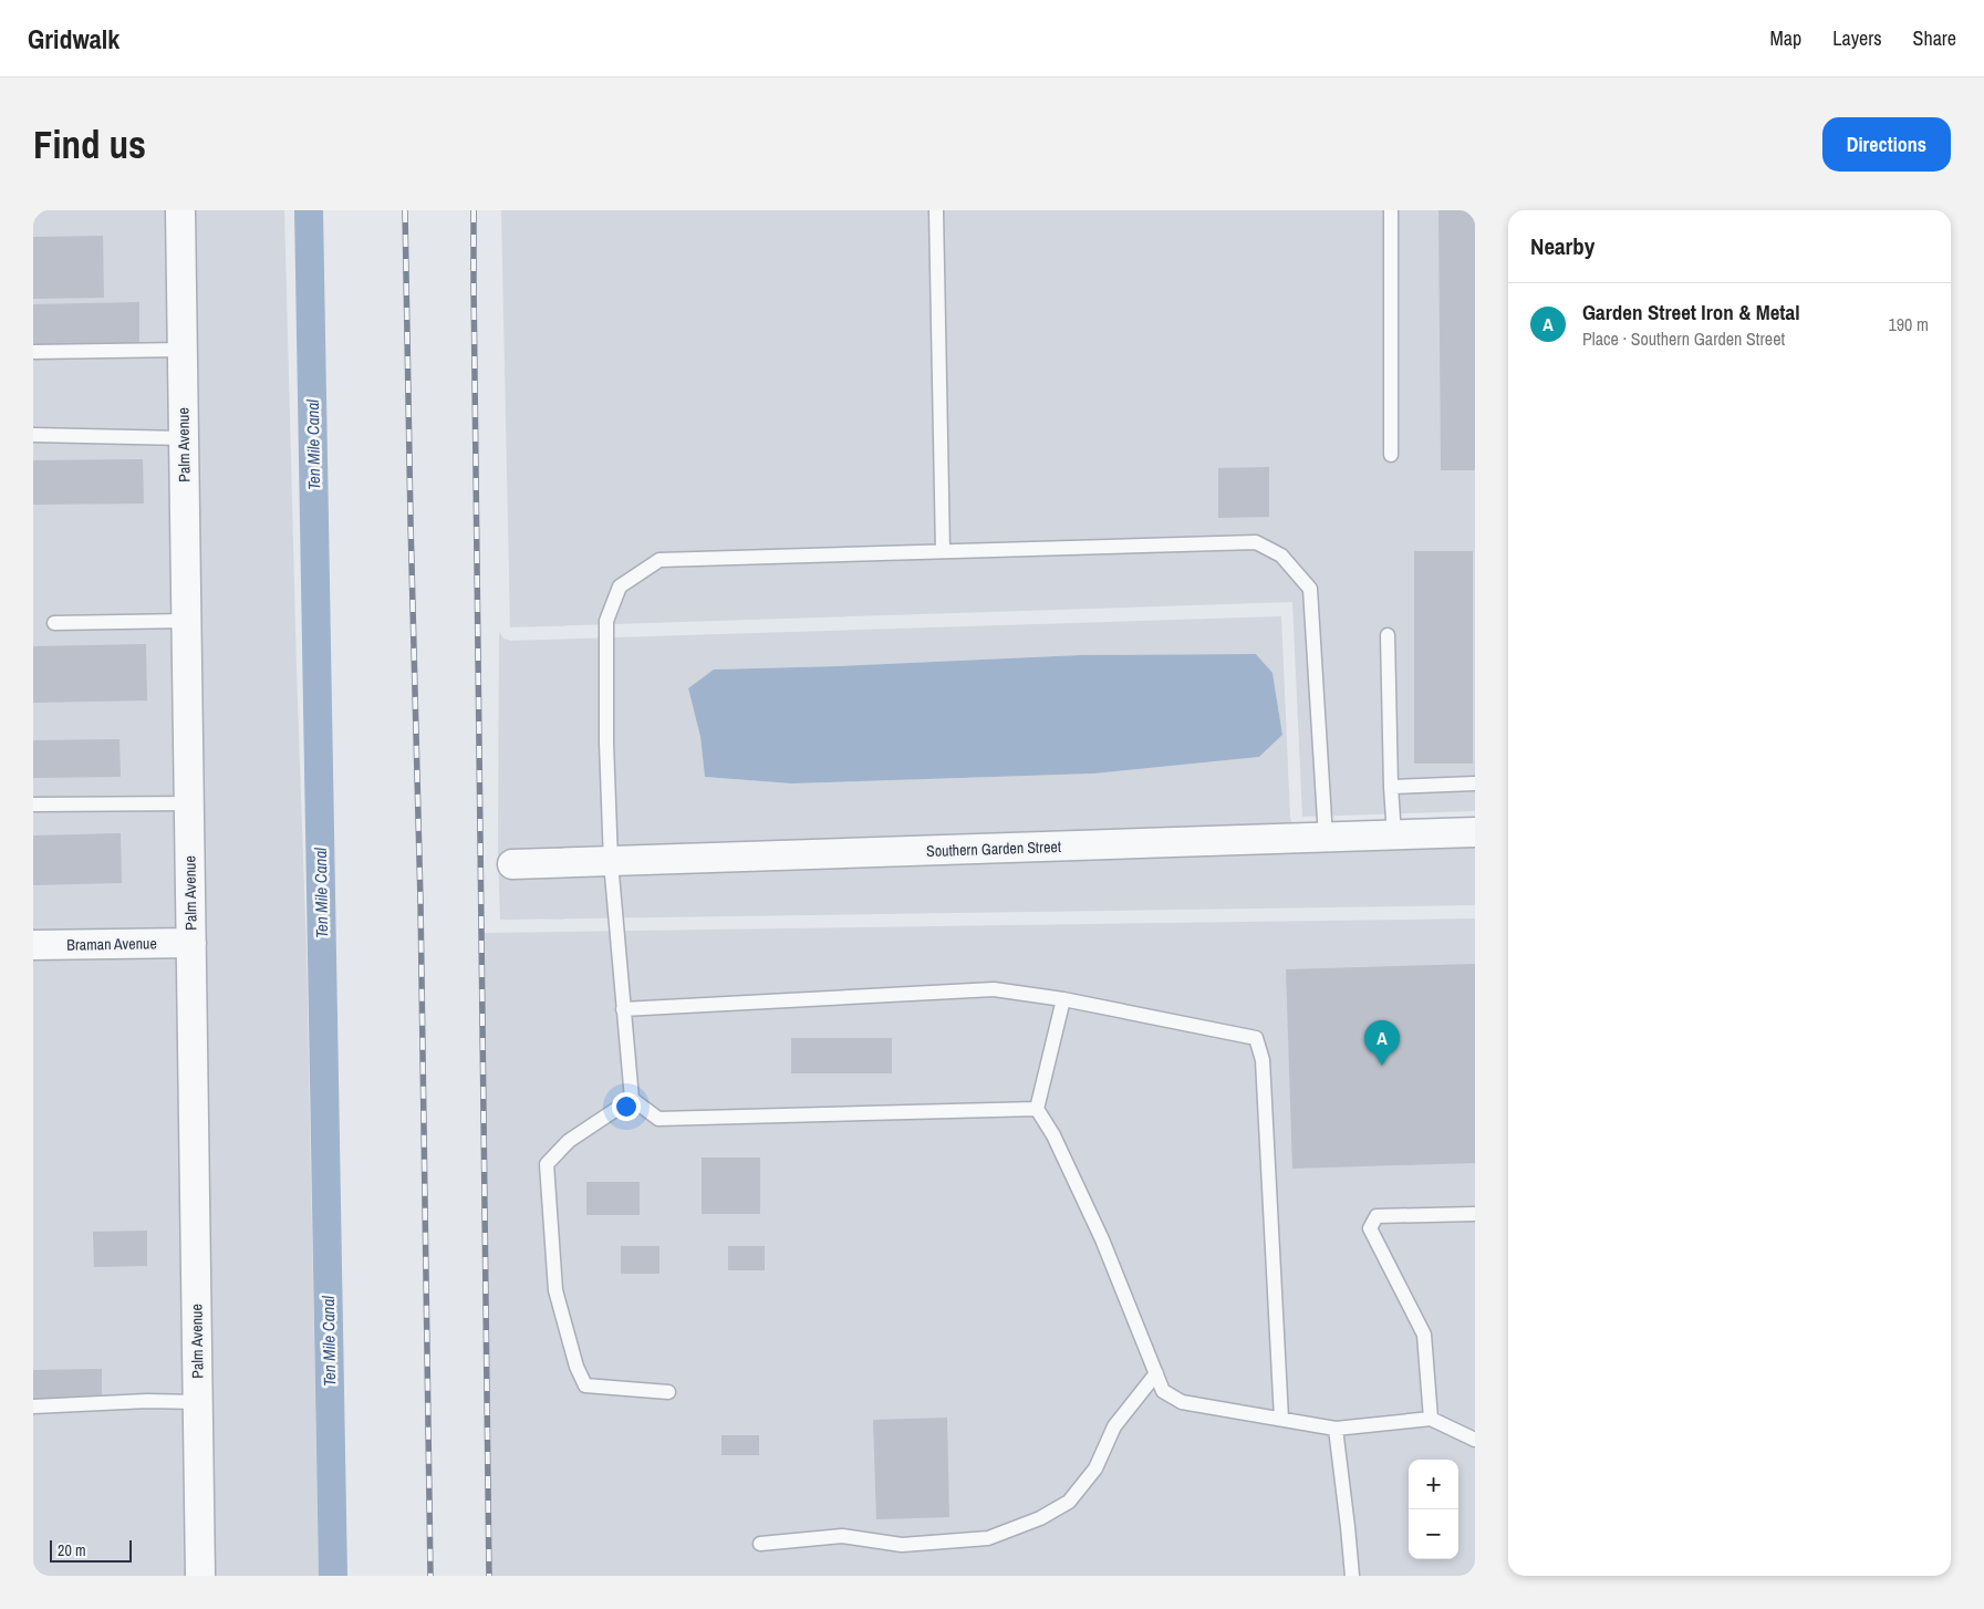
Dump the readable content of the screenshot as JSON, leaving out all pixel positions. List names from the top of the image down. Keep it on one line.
{"streets":{"street":["Palm Avenue","Southern Garden Street","Braman Avenue"]},"crossings":[["Palm Avenue","Braman Avenue"]],"water":["Ten Mile Canal"],"scale_bar":"20 m","page":{"header":"Gridwalk","nav":["Map","Layers","Share"],"buttons":"Directions","title":"Find us","heading":"Nearby","list":[{"mark":"A","name":"Garden Street Iron & Metal","note":"Place · Southern Garden Street","value":"190 m"}],"pins":"A","map_buttons":["+","−"],"scale":"20 m"}}
